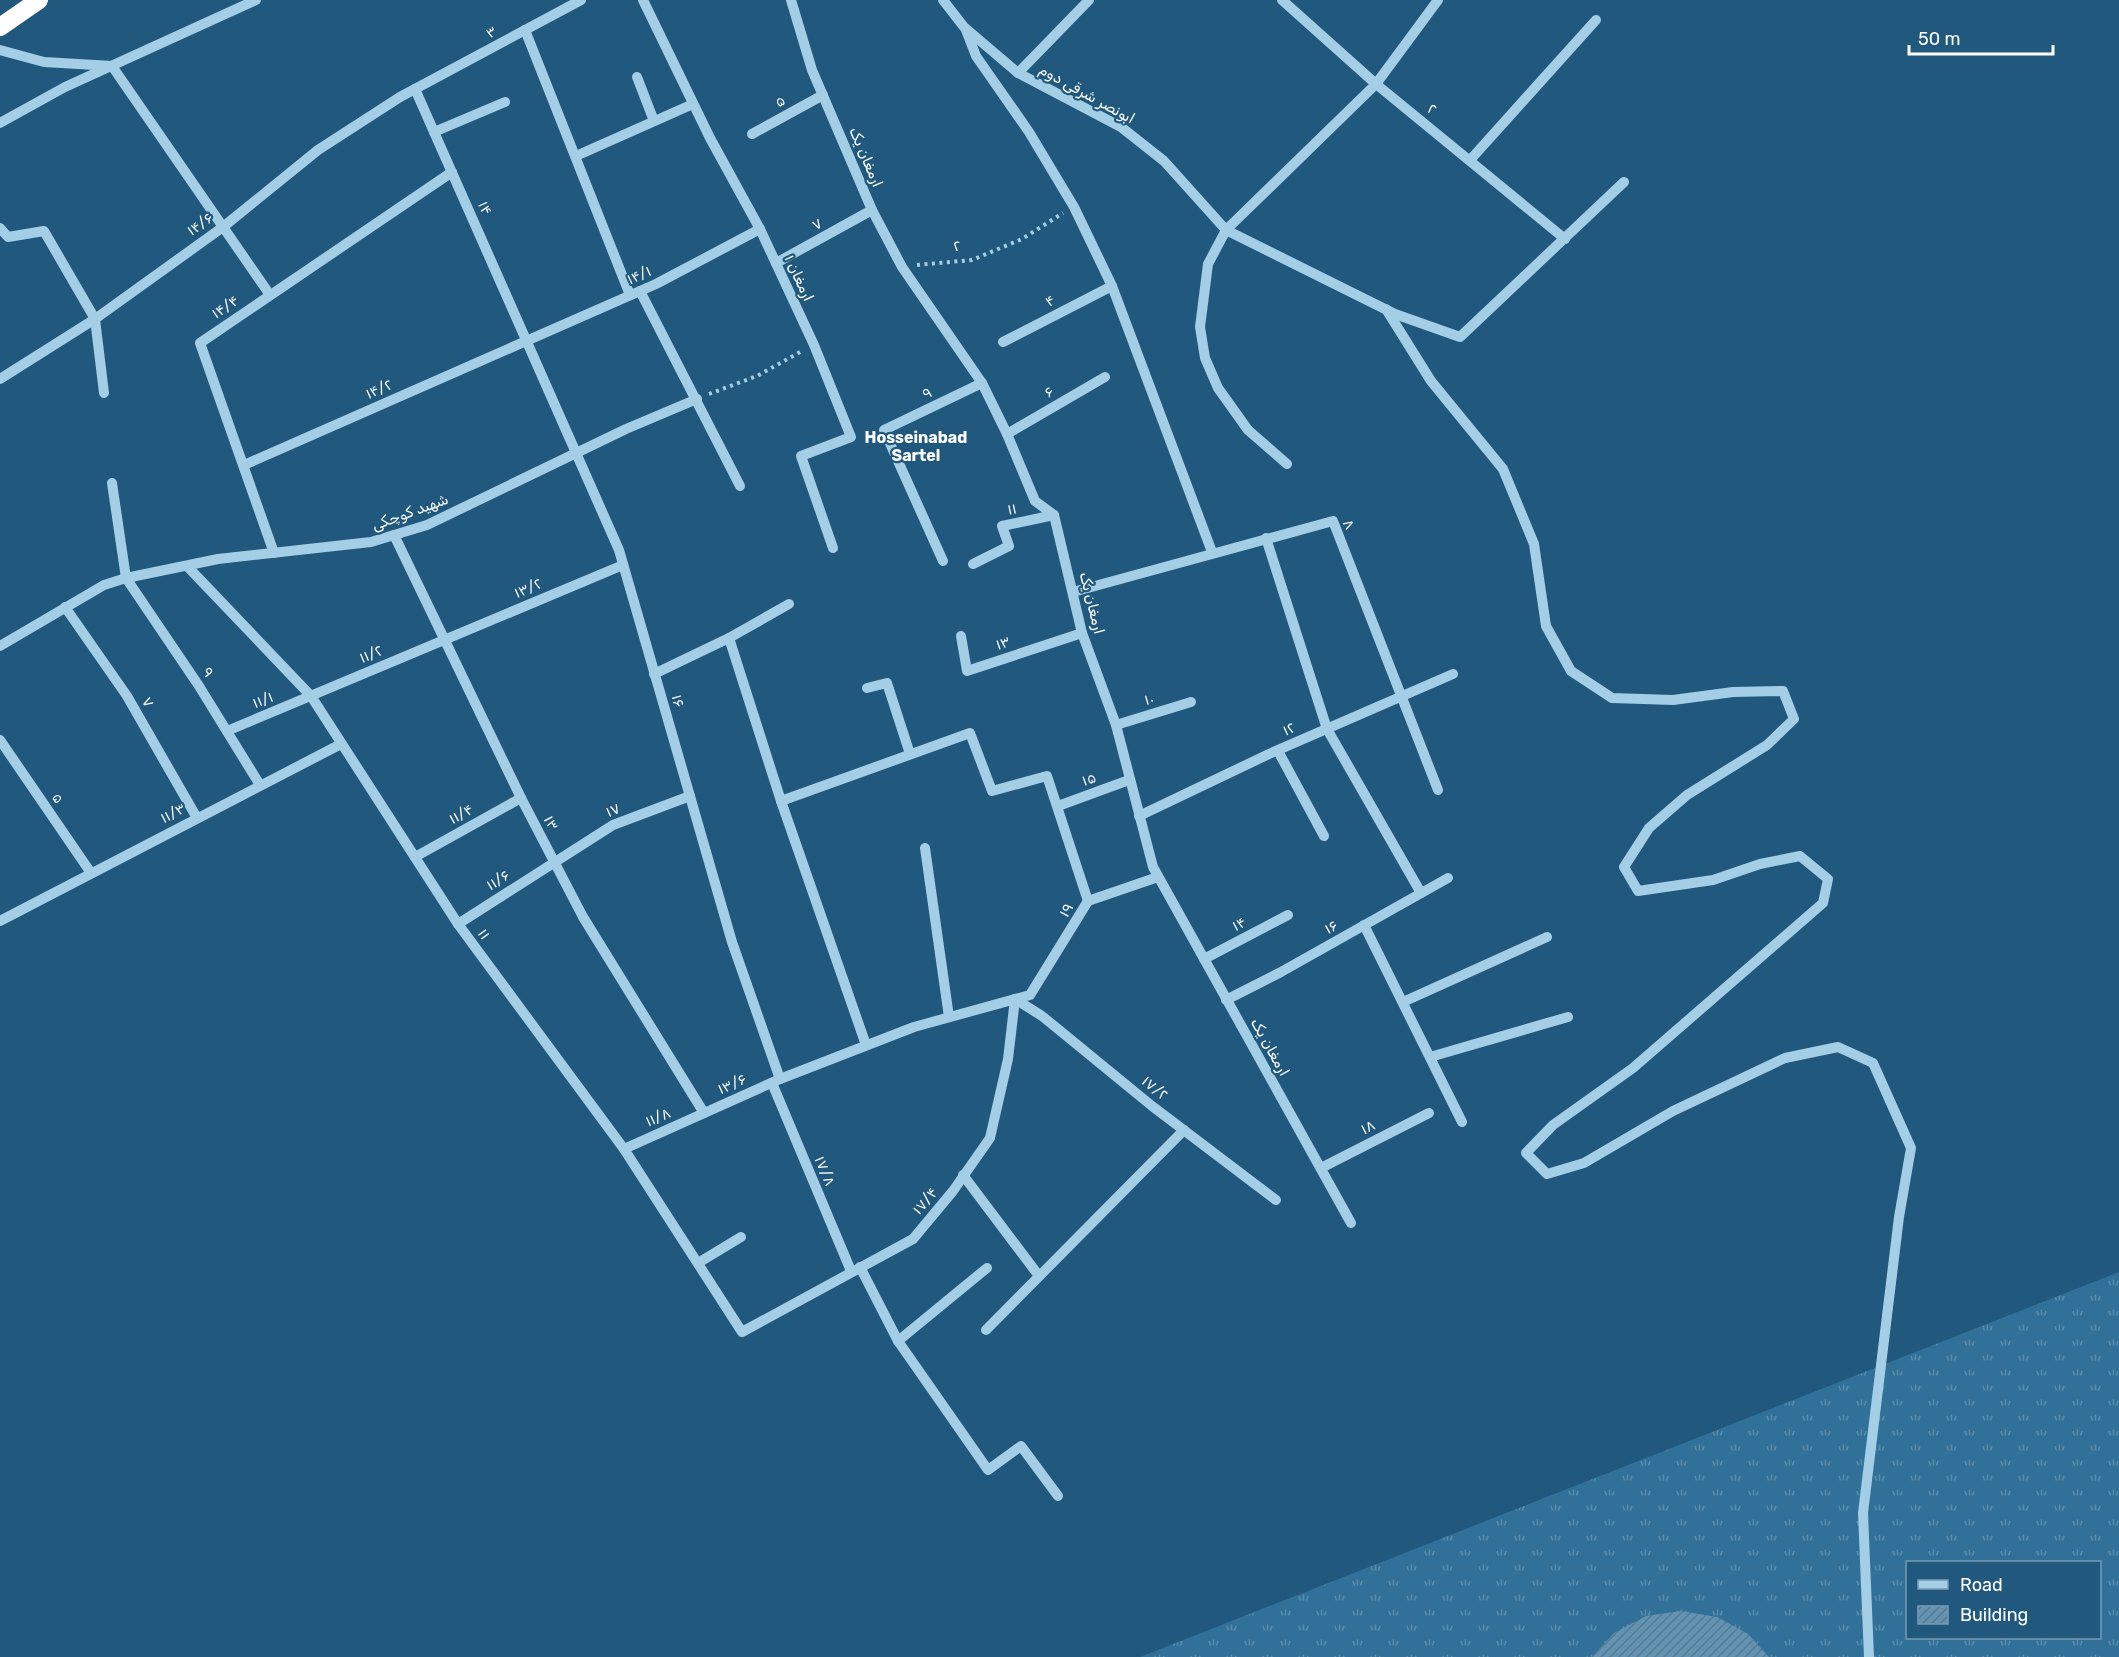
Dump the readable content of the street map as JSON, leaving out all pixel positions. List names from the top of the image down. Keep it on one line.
{"streets":{"street":["۳","ابونصر شرقی دوم","۵","۲","ارمغان یک","۱۴","۱۴/۶","۷","۱۴/۱","ارمغان ۱","۴","۱۴/۴","۱۴/۲","۶","۹","۱۱","شهید کوچکی","۸","۱۳/۲","۱۳","۱۱/۲","۱۰","۱۱/۱","۱۶","۱۲","۱۵","۱۷","۱۱/۳","۱۱/۴","۱۱/۶","۱۹","۱۳/۶","۱۷/۲","۱۱/۸","۱۸","۱۷/۸","۱۷/۴"]},"crossings":[["۳","۱۴"],["۳","۱۴/۶"],["۵","ارمغان یک"],["۵","۱۱/۳"],["۲","ارمغان یک"],["ارمغان یک","۱۴"],["ارمغان یک","۷"],["ارمغان یک","۶"],["ارمغان یک","۹"],["ارمغان یک","۱۱"],["ارمغان یک","۸"],["ارمغان یک","۱۳"],["ارمغان یک","۱۰"],["ارمغان یک","۱۶"],["ارمغان یک","۱۲"],["ارمغان یک","۱۵"],["ارمغان یک","۱۹"],["ارمغان یک","۱۸"],["۱۴","۱۴/۶"],["۱۴","۱۴/۱"],["۱۴","۱۴/۴"],["۱۴","۱۴/۲"],["۱۴","۱۶"],["۷","ارمغان ۱"],["۷","شهید کوچکی"],["۷","۱۱/۳"],["۱۴/۱","ارمغان ۱"],["۱۴/۱","۱۴/۲"],["۱۴/۱","۱۶"],["۱۴/۴","۱۴/۲"],["۱۴/۴","شهید کوچکی"],["۱۴/۲","۱۶"],["۹","شهید کوچکی"],["۹","۱۱/۱"],["۹","۱۱/۳"],["۱۱","شهید کوچکی"],["۱۱","۱۱/۲"],["۱۱","۱۱/۱"],["۱۱","۱۱/۳"],["۱۱","۱۱/۴"],["۱۱","۱۱/۶"],["۱۱","۱۱/۸"],["۱۱","۱۷/۴"],["شهید کوچکی","۱۳"],["شهید کوچکی","۱۶"],["۸","۱۲"],["۱۳/۲","۱۳"],["۱۳/۲","۱۱/۲"],["۱۳/۲","۱۶"],["۱۳","۱۱/۲"],["۱۳","۱۷"],["۱۳","۱۱/۴"],["۱۳","۱۱/۶"],["۱۳","۱۳/۶"],["۱۳","۱۱/۸"],["۱۱/۲","۱۱/۱"],["۱۶","۱۷"],["۱۶","۱۳/۶"],["۱۶","۱۷/۸"],["۱۷","۱۱/۶"],["۱۹","۱۳/۶"],["۱۳/۶","۱۷/۲"],["۱۳/۶","۱۱/۸"],["۱۳/۶","۱۷/۸"],["۱۳/۶","۱۷/۴"],["۱۷/۲","۱۷/۴"],["۱۷/۸","۱۷/۴"]],"districts":["Hosseinabad Sartel"],"legend":["Road","Building"],"scale_bar":"50 m"}
